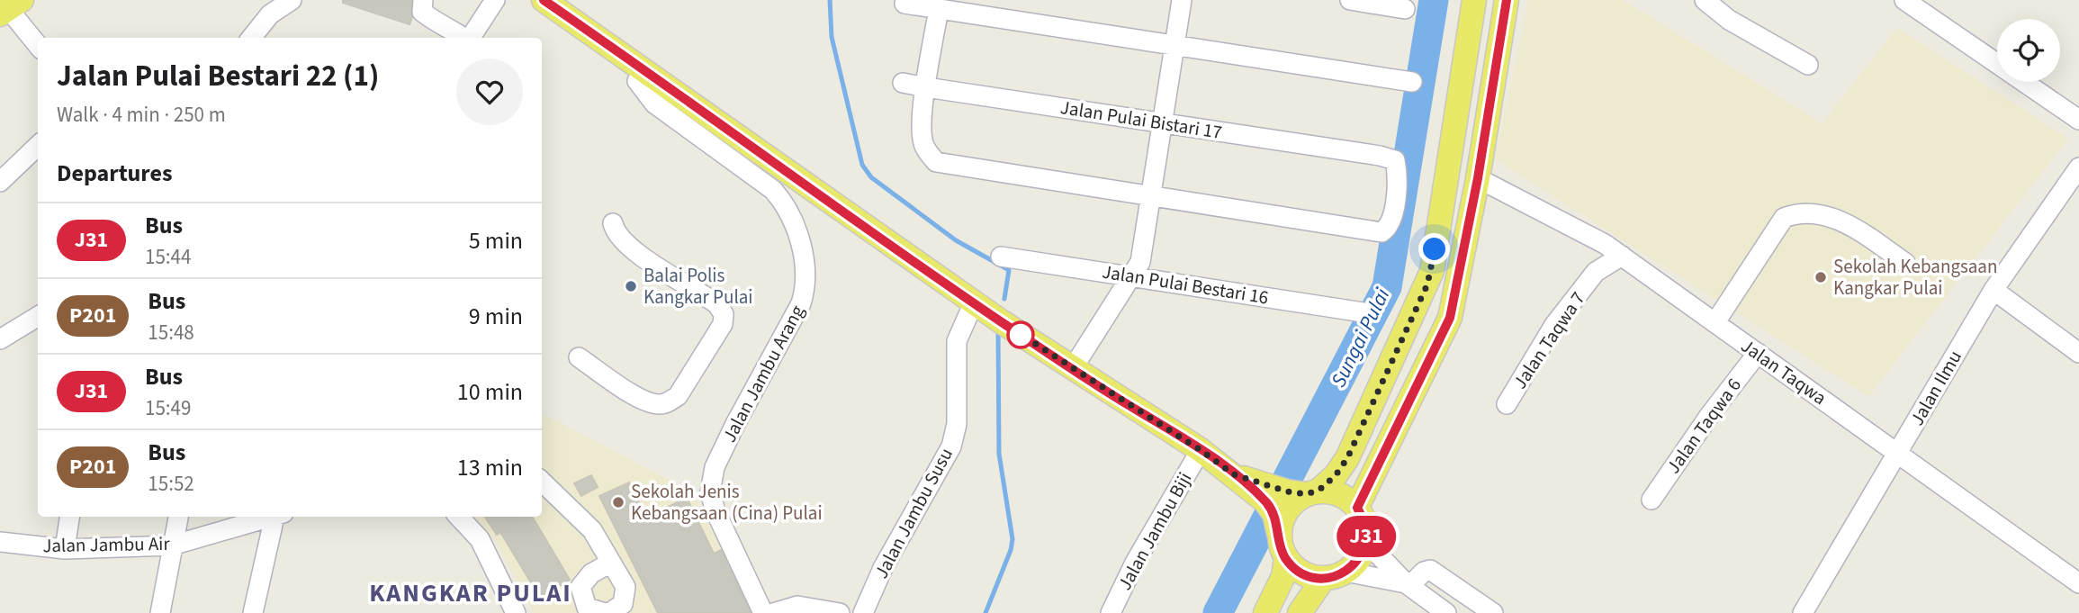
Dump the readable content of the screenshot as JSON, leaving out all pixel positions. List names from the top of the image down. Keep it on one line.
{"streets":{"street":["Jalan Pulai Bistari 17","Jalan Pulai Bestari 16","Jalan Taqwa 7","Jalan Taqwa","Jalan Jambu Arang","Jalan Ilmu","Jalan Taqwa 6","Jalan Jambu Susu","Jalan Jambu Biji","Jalan Jambu Air"]},"crossings":[["Jalan Taqwa 7","Jalan Taqwa"],["Jalan Taqwa","Jalan Ilmu"],["Jalan Taqwa","Jalan Taqwa 6"]],"districts":["KANGKAR PULAI"],"water":["Sungai Pulai"],"places":["Sekolah Kebangsaan Kangkar Pulai","Balai Polis Kangkar Pulai","Sekolah Jenis Kebangsaan (Cina) Pulai"],"lines":["bus line J31"],"page":{"on_map":"J31","heading":[["Jalan Pulai Bestari 22 (1)","Walk · 4 min · 250 m"],"Departures"],"list":[{"mark":"J31","name":"Bus","note":"15:44","value":"5 min"},{"mark":"P201","name":"Bus","note":"15:48","value":"9 min"},{"mark":"J31","name":"Bus","note":"15:49","value":"10 min"},{"mark":"P201","name":"Bus","note":"15:52","value":"13 min"}]}}
